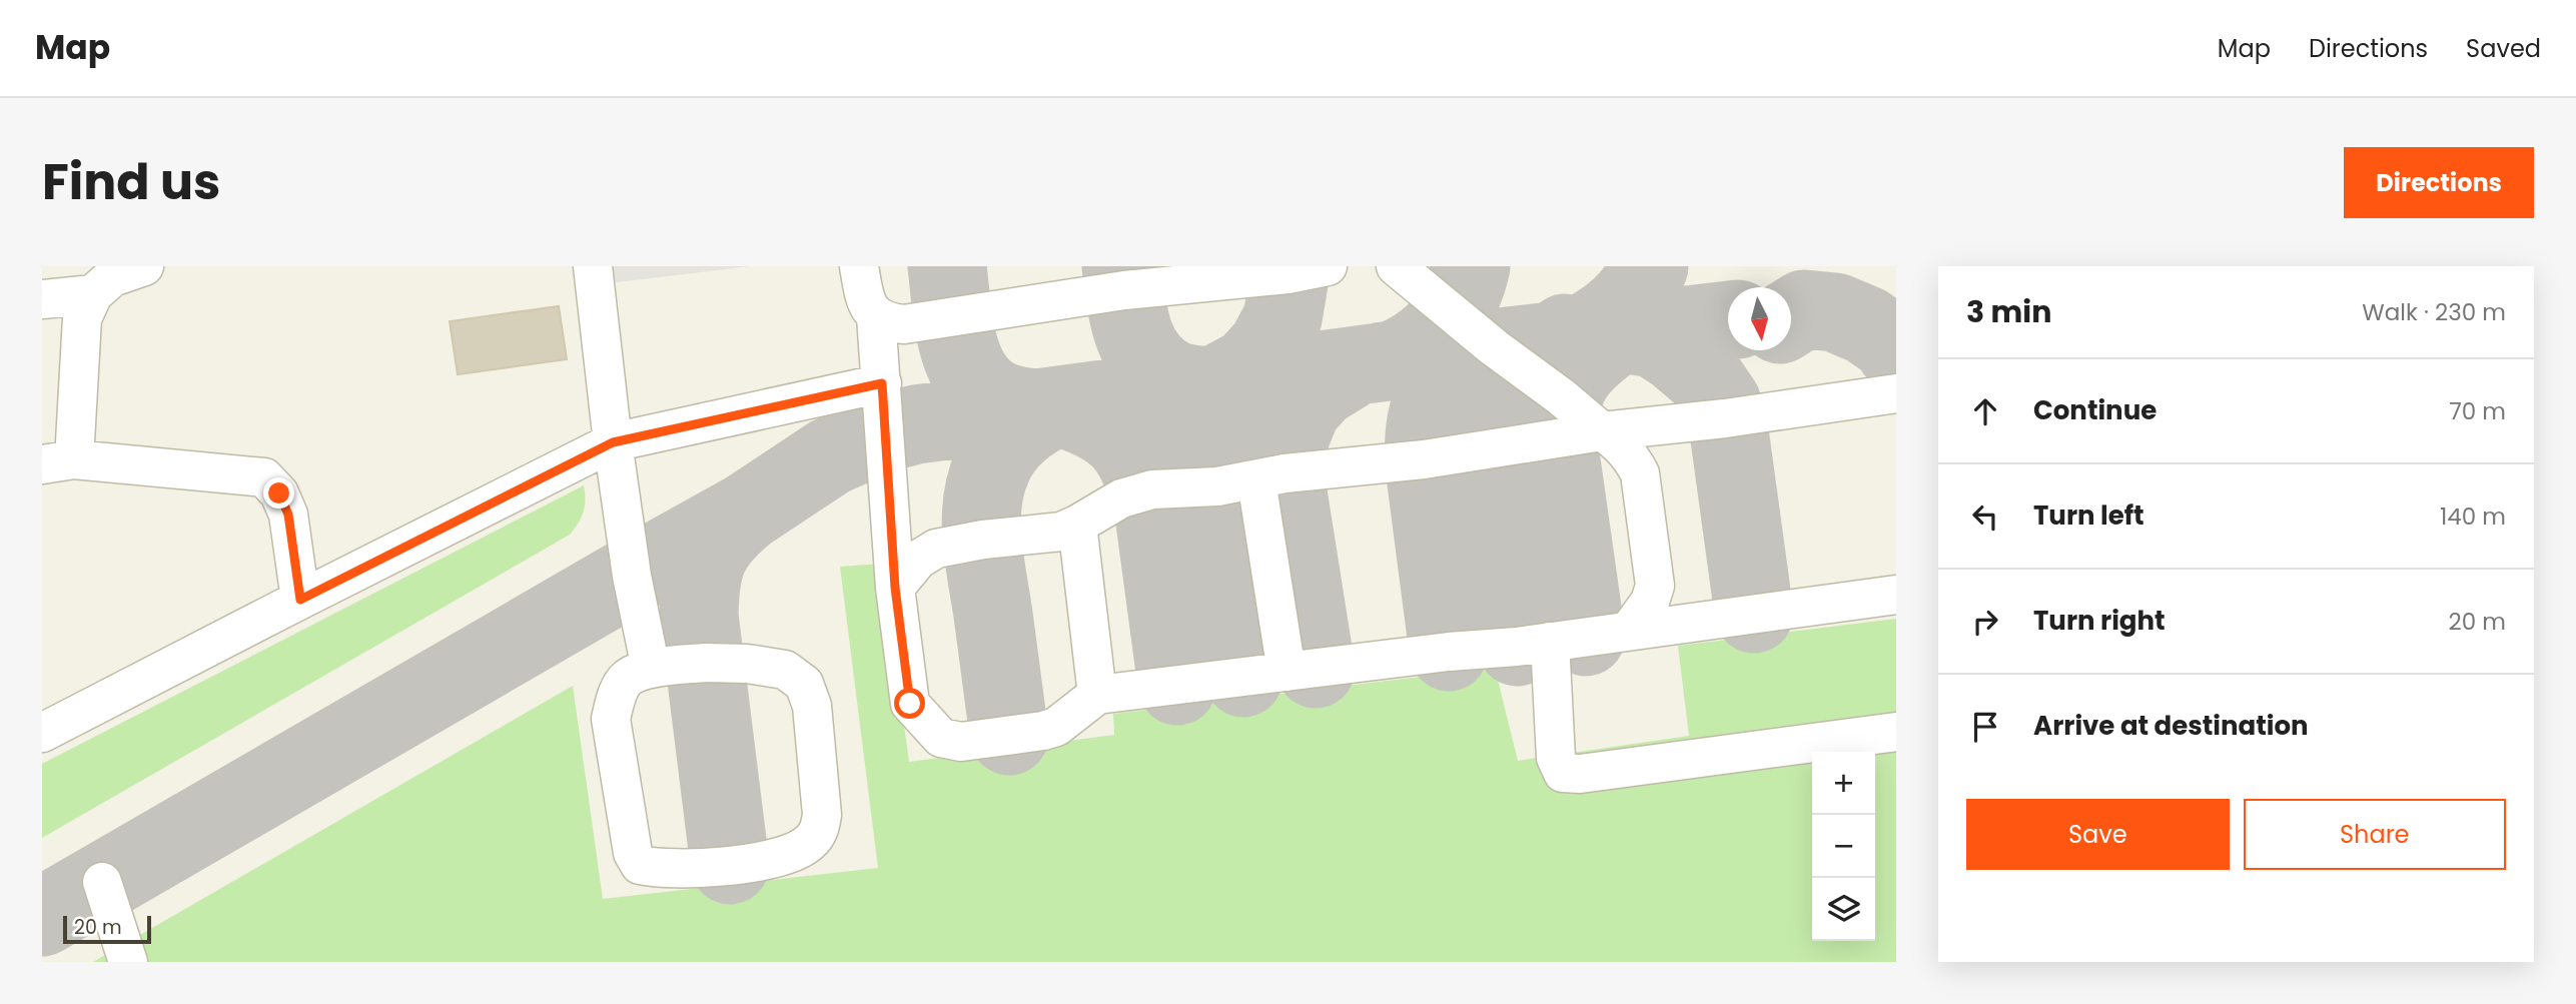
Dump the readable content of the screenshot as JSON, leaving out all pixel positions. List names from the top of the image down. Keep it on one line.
{"scale_bar":"20 m","north":"bottom","page":{"header":"Map","nav":["Map","Directions","Saved"],"title":"Find us","buttons":["Directions",["Save","Share"]],"heading":["3 min","Walk · 230 m"],"list":[["Continue","70 m"],["Turn left","140 m"],["Turn right","20 m"],"Arrive at destination"],"map_buttons":["+","−"],"scale":"20 m"}}
